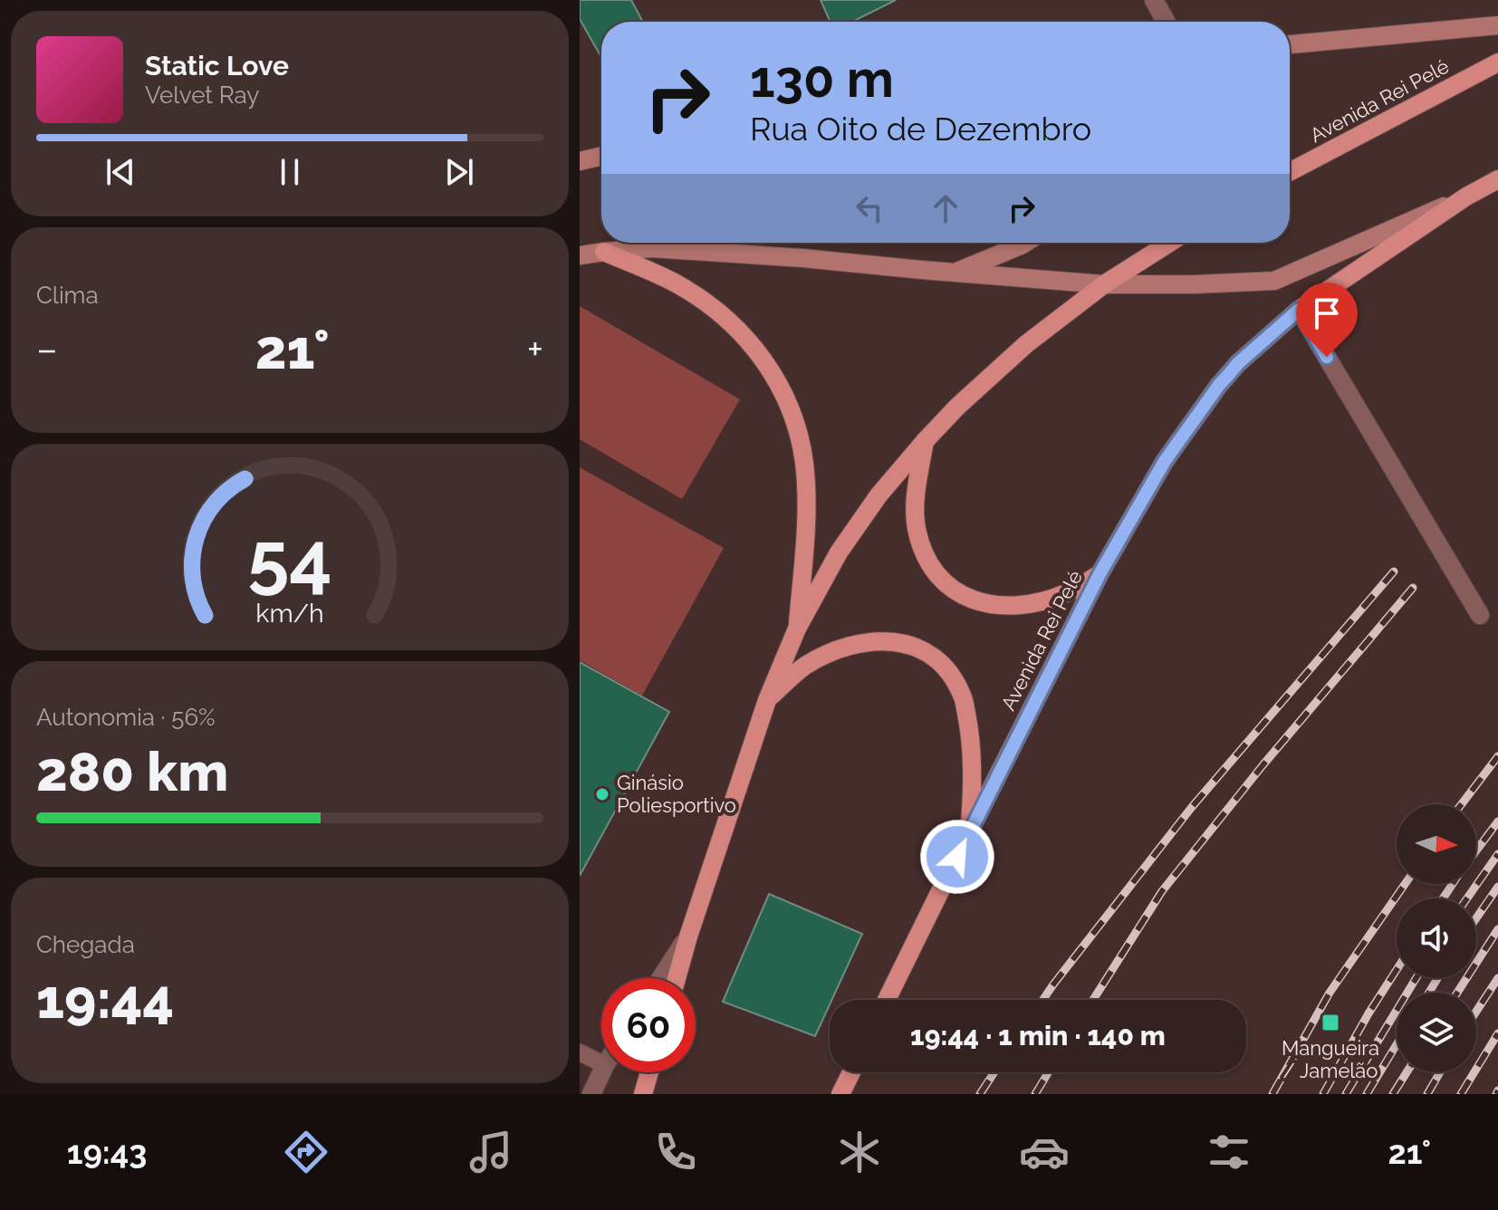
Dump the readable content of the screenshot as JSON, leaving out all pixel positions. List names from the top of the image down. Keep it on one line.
{"streets":{"main road":["Avenida Rei Pelé"]},"places":{"other":["Ginásio Poliesportivo"],"transit":["Mangueira / Jamelão"]},"north":"right","page":{"turn":["130 m","Rua Oito de Dezembro"],"song":["Static Love","Velvet Ray"],"tile":["Clima",["Autonomia · 56%","280 km"],["Chegada","19:44"]],"heat":["−","21°","+"],"limit":"60","trip":"19:44 · 1 min · 140 m","tabs":["19:43","21°"],"gauge":["54","km/h"]}}
